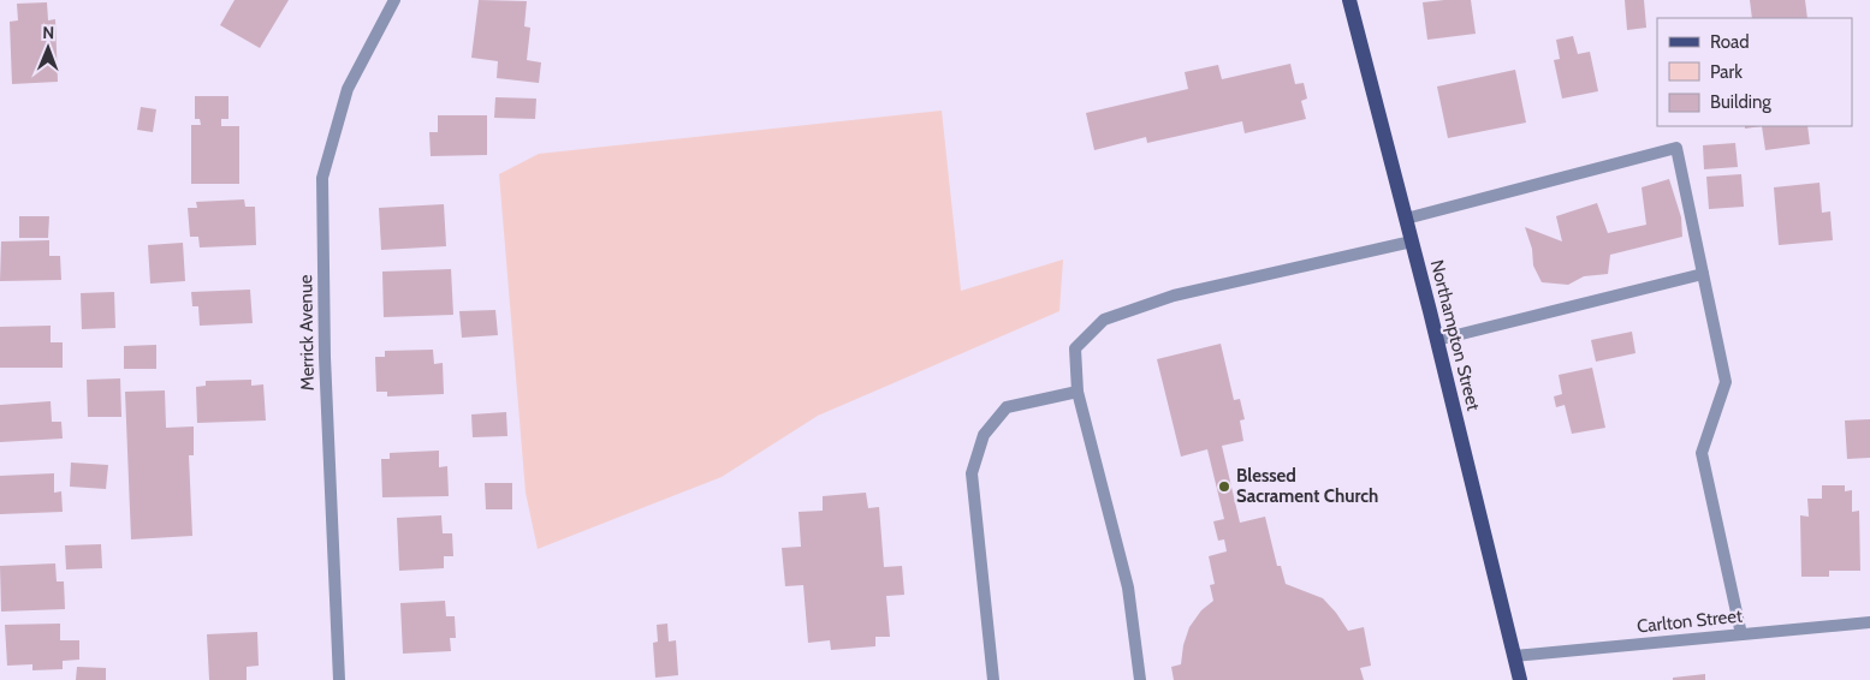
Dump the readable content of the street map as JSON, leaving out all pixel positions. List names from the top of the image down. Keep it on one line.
{"streets":{"main road":["Northampton Street"],"street":["Merrick Avenue","Carlton Street"]},"crossings":[["Northampton Street","Carlton Street"]],"places":["Blessed Sacrament Church"],"legend":["Road","Park","Building"],"north":"top"}
